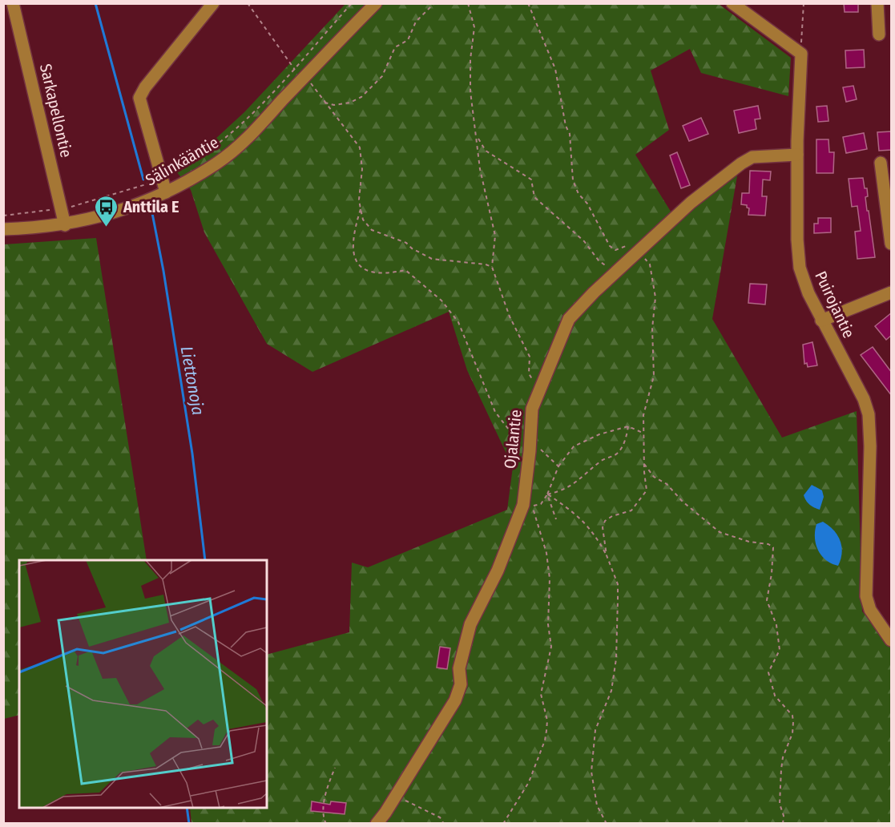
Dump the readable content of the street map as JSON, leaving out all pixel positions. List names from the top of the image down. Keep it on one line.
{"streets":{"street":["Sarkapellontie","Sälinkääntie","Puirojantie","Ojalantie"]},"crossings":[["Sarkapellontie","Sälinkääntie"],["Puirojantie","Ojalantie"]],"water":["Liettonoja"],"places":{"bus stop":["Anttila E"]}}
